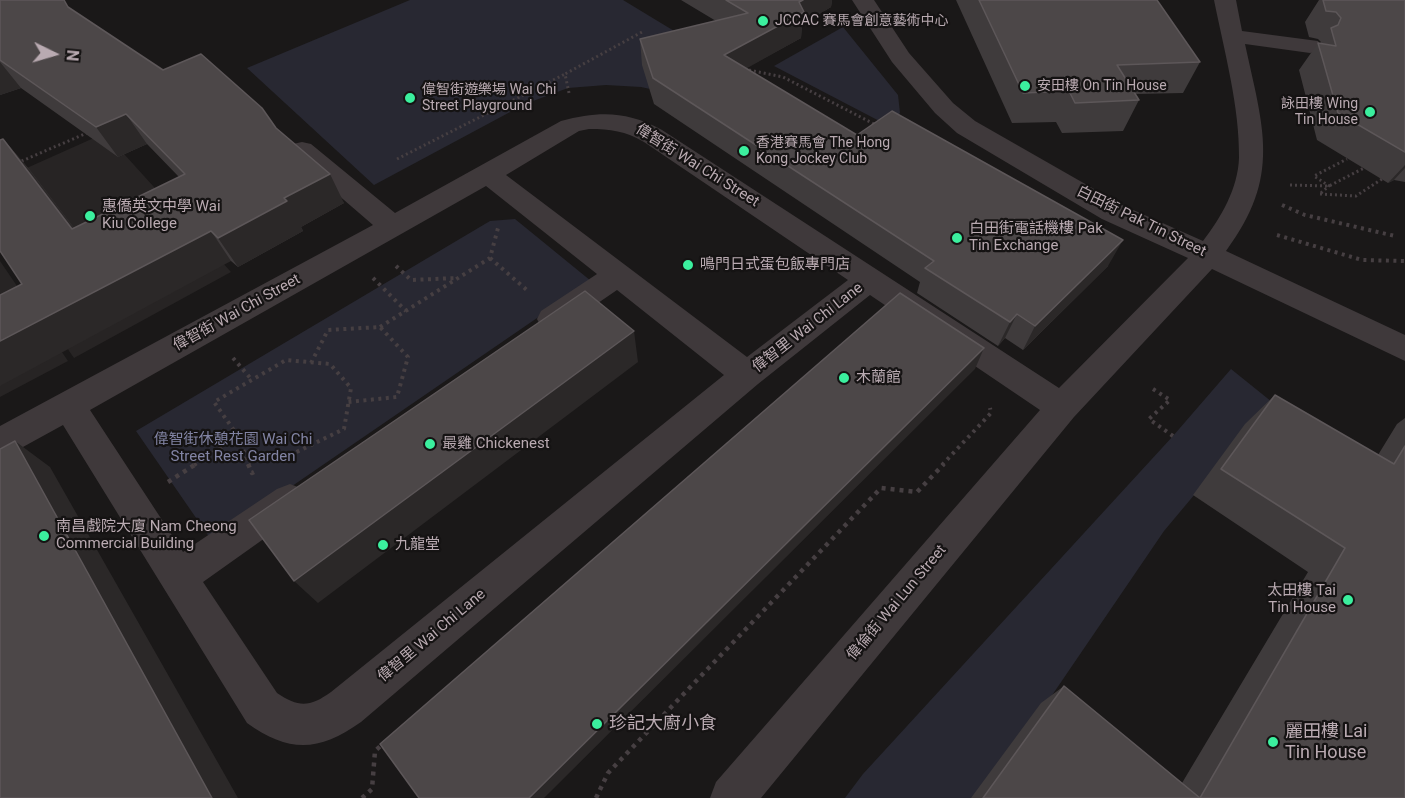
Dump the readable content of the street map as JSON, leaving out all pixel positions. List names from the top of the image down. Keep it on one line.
{"streets":{"street":["偉智街 Wai Chi Street","白田街 Pak Tin Street","偉智里 Wai Chi Lane","偉倫街 Wai Lun Street"]},"crossings":[["偉智街 Wai Chi Street","偉智里 Wai Chi Lane"],["偉智街 Wai Chi Street","偉倫街 Wai Lun Street"]],"parks":["偉智街休憩花園 Wai Chi Street Rest Garden"],"places":["JCCAC 賽馬會創意藝術中心","安田樓 On Tin House","偉智街遊樂場 Wai Chi Street Playground","詠田樓 Wing Tin House","香港賽馬會 The Hong Kong Jockey Club","惠僑英文中學 Wai Kiu College","白田街電話機樓 Pak Tin Exchange","鳴門日式蛋包飯專門店","木蘭館","最雞 Chickenest","南昌戲院大廈 Nam Cheong Commercial Building","九龍堂","太田樓 Tai Tin House","珍記大廚小食","麗田樓 Lai Tin House"],"north":"right"}
